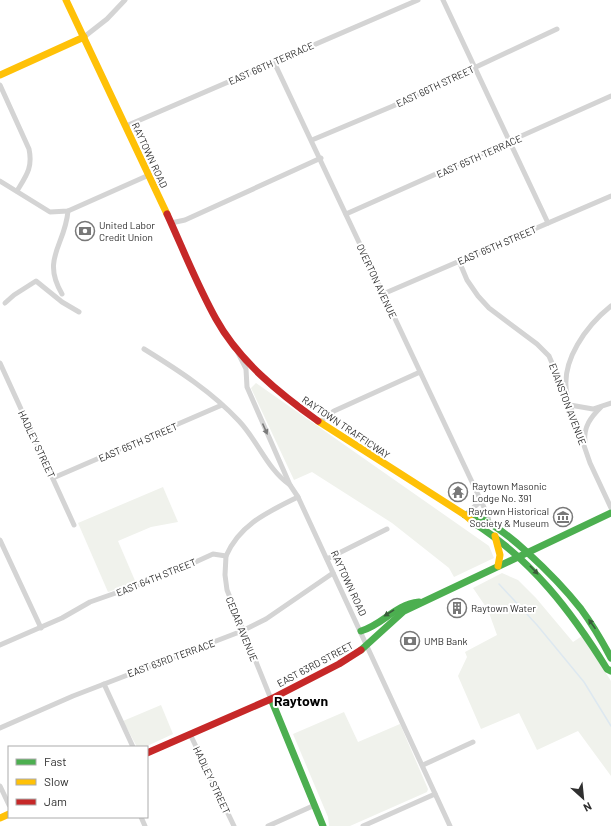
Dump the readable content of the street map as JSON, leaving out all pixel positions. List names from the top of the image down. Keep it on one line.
{"streets":{"main road":["RAYTOWN ROAD","RAYTOWN TRAFFICWAY","EAST 63RD STREET"],"street":["EAST 66TH TERRACE","EAST 66TH STREET","EAST 65TH TERRACE","EAST 65TH STREET","OVERTON AVENUE","EVANSTON AVENUE","HADLEY STREET","EAST 64TH STREET","CEDAR AVENUE","EAST 63RD TERRACE"]},"crossings":[["EAST 66TH TERRACE","RAYTOWN ROAD"],["EAST 66TH TERRACE","OVERTON AVENUE"],["EAST 66TH STREET","OVERTON AVENUE"],["RAYTOWN ROAD","RAYTOWN TRAFFICWAY"],["RAYTOWN ROAD","EAST 63RD TERRACE"],["RAYTOWN ROAD","EAST 63RD STREET"],["EAST 65TH TERRACE","OVERTON AVENUE"],["EAST 65TH STREET","OVERTON AVENUE"],["EAST 65TH STREET","EVANSTON AVENUE"],["EAST 65TH STREET","HADLEY STREET"],["OVERTON AVENUE","RAYTOWN TRAFFICWAY"],["RAYTOWN TRAFFICWAY","EAST 63RD STREET"],["HADLEY STREET","EAST 63RD STREET"],["EAST 64TH STREET","CEDAR AVENUE"],["CEDAR AVENUE","EAST 63RD TERRACE"],["CEDAR AVENUE","EAST 63RD STREET"]],"districts":["Raytown"],"places":{"bank":["United Labor Credit Union","UMB Bank"],"temple":["Raytown Masonic Lodge No. 391"],"museum":["Raytown Historical Society & Museum"],"building":["Raytown Water"]},"legend":["Fast","Slow","Jam"],"north":"bottom right"}
